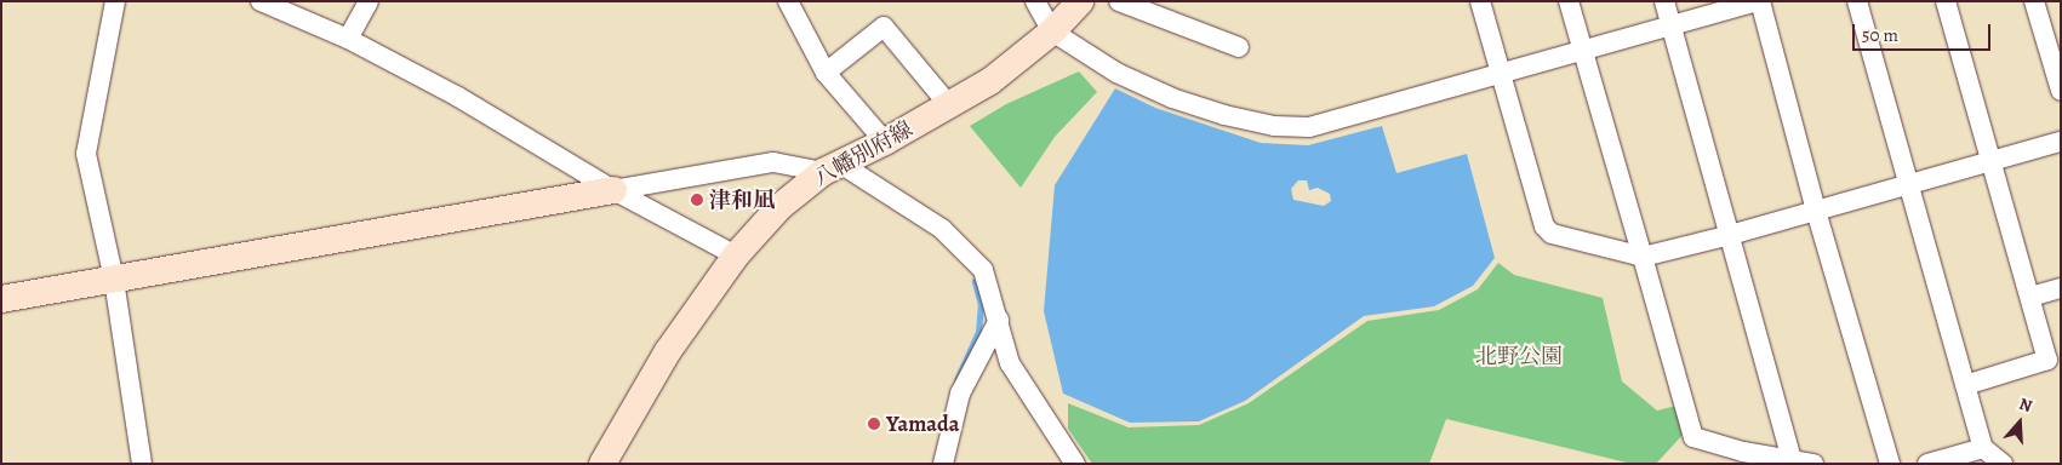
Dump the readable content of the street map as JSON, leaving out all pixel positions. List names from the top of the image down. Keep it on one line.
{"streets":{"main road":["八幡別府線"]},"parks":["北野公園"],"places":["津和凪","Yamada"],"scale_bar":"50 m","north":"top"}
